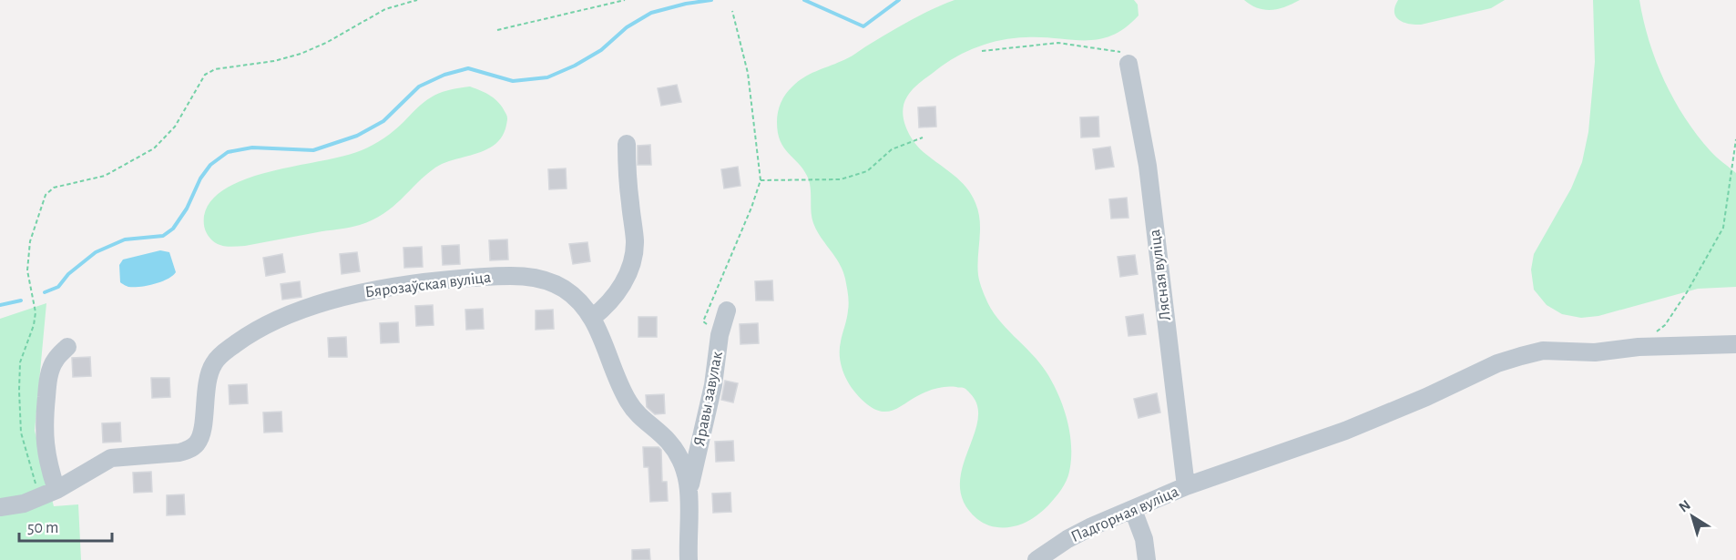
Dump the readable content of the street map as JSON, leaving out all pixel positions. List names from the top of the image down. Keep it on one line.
{"streets":{"street":["Лясная вуліца","Бярозаўская вуліца","Яравы завулак","Падгорная вуліца"]},"crossings":[["Лясная вуліца","Падгорная вуліца"],["Бярозаўская вуліца","Яравы завулак"]],"scale_bar":"50 m","north":"top left"}
